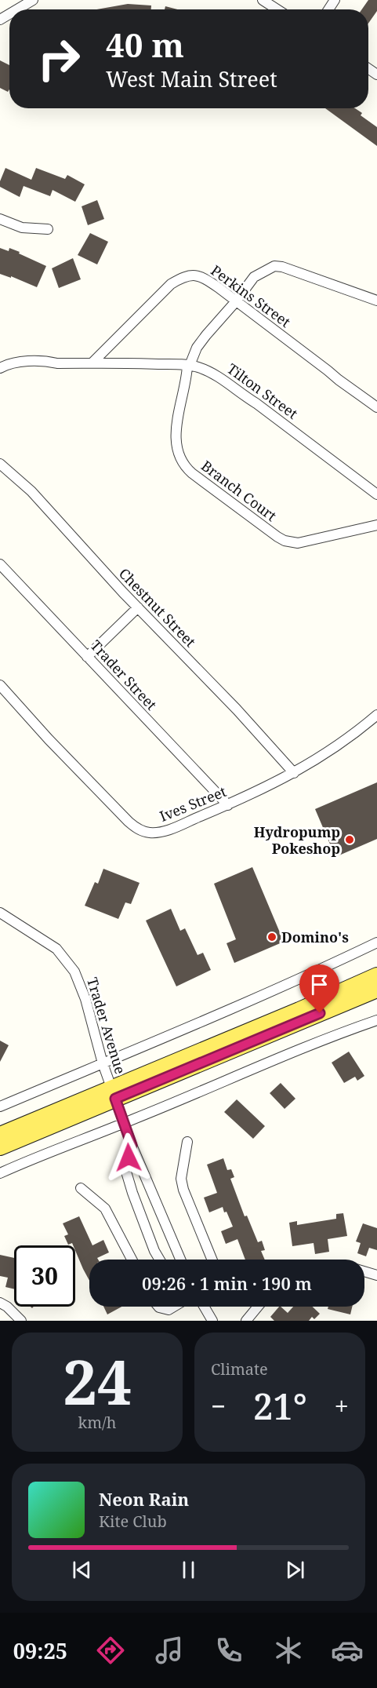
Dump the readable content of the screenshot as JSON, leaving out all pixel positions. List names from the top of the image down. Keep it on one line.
{"streets":{"street":["Perkins Street","Tilton Street","Branch Court","Chestnut Street","Trader Street","Ives Street","Trader Avenue"]},"crossings":[["Perkins Street","Tilton Street"],["Perkins Street","Branch Court"],["Tilton Street","Branch Court"],["Chestnut Street","Ives Street"],["Trader Street","Ives Street"]],"places":["Hydropump Pokeshop","Domino's"],"page":{"turn":["40 m","West Main Street"],"limit":"30","trip":"09:26 · 1 min · 190 m","tile":[["24","km/h"],"Climate"],"heat":["−","21°","+"],"song":["Neon Rain","Kite Club"],"tabs":"09:25"}}
